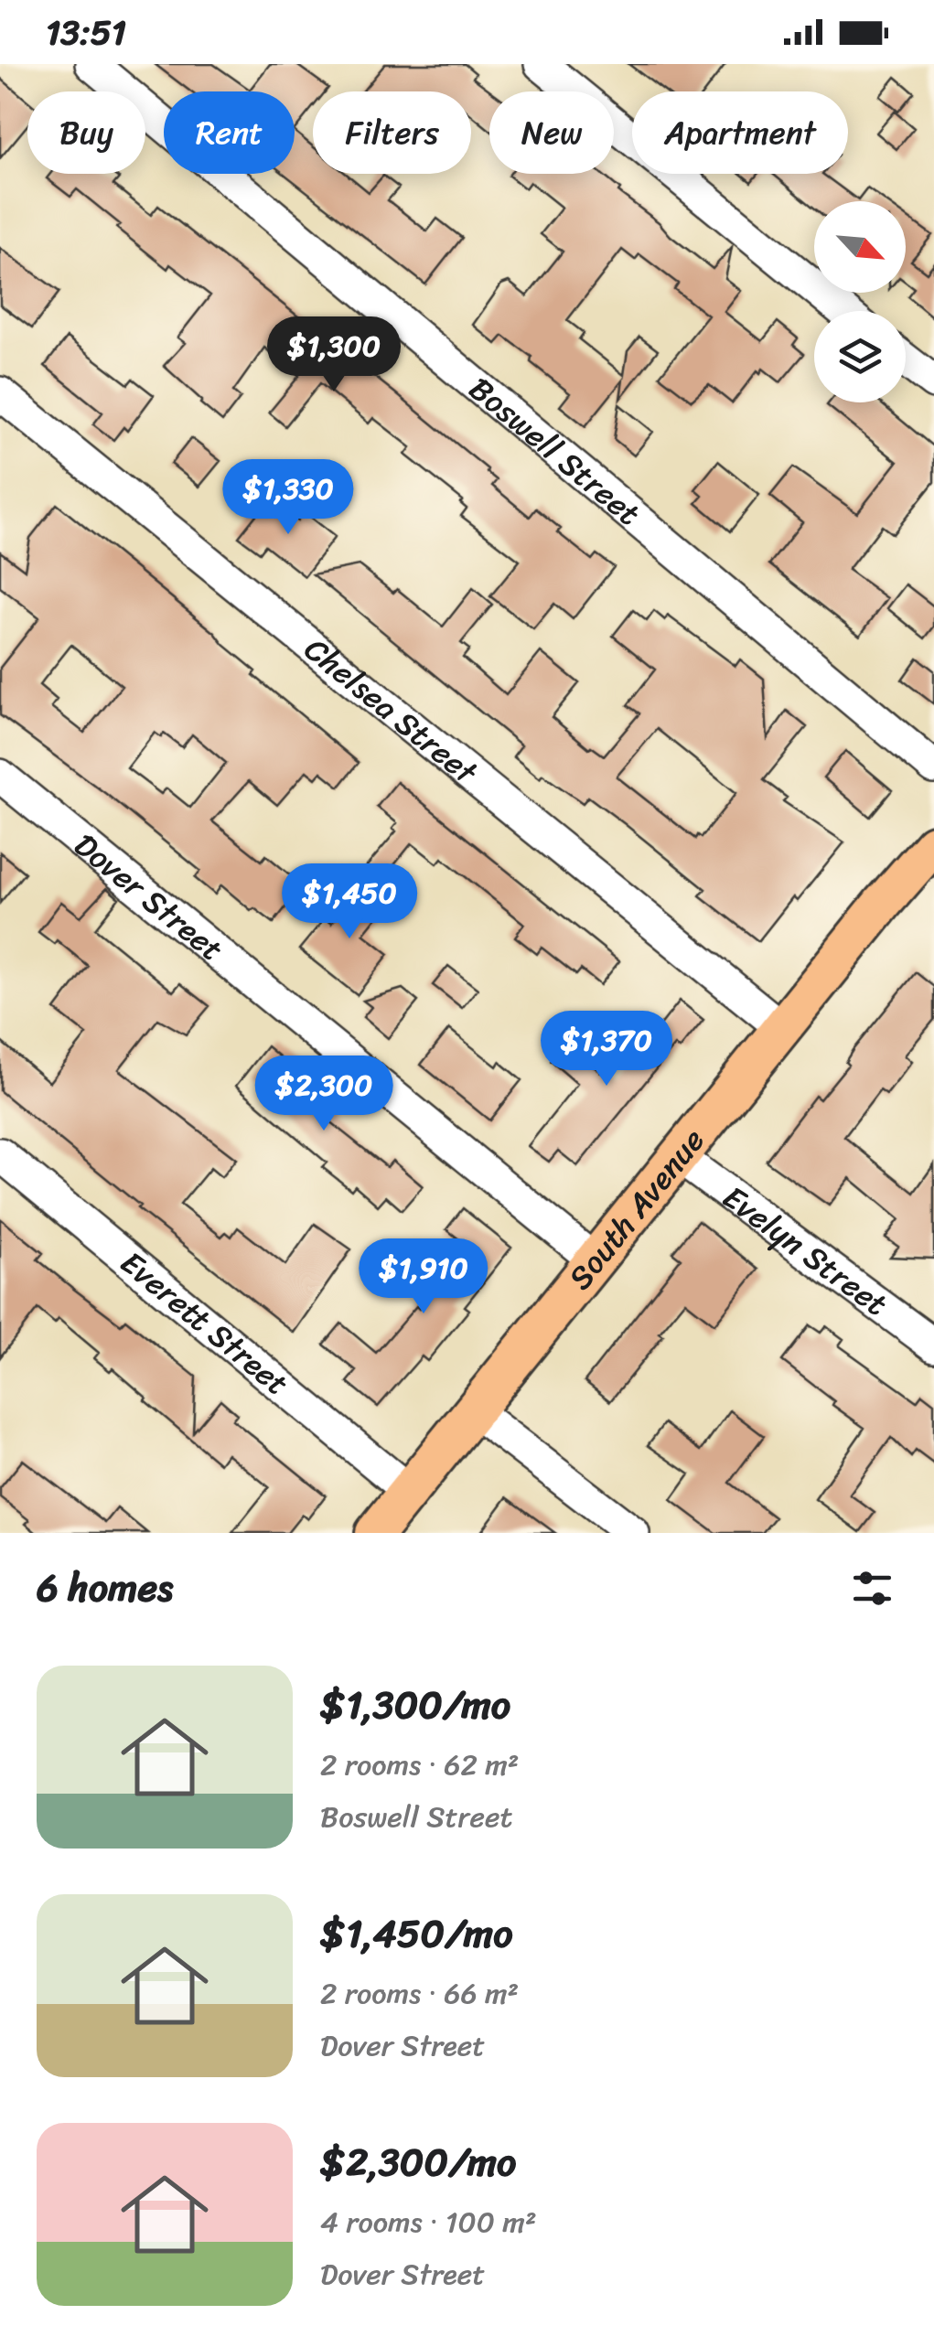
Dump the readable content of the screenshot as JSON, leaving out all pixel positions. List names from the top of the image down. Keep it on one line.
{"streets":{"main road":["South Avenue"],"street":["Boswell Street","Chelsea Street","Dover Street","Evelyn Street","Everett Street"]},"crossings":[["Chelsea Street","South Avenue"],["Dover Street","South Avenue"],["South Avenue","Evelyn Street"],["South Avenue","Everett Street"]],"north":"bottom right","page":{"status":"13:51","chip":["Buy","Rent","Filters","New","Apartment"],"price":["$1,300","$1,330","$1,450","$1,370","$2,300","$1,910"],"heading":"6 homes","list":[{"name":"$1,300/mo","note":"2 rooms · 62 m² · Boswell Street"},{"name":"$1,450/mo","note":"2 rooms · 66 m² · Dover Street"},{"name":"$2,300/mo","note":"4 rooms · 100 m² · Dover Street"}]}}
